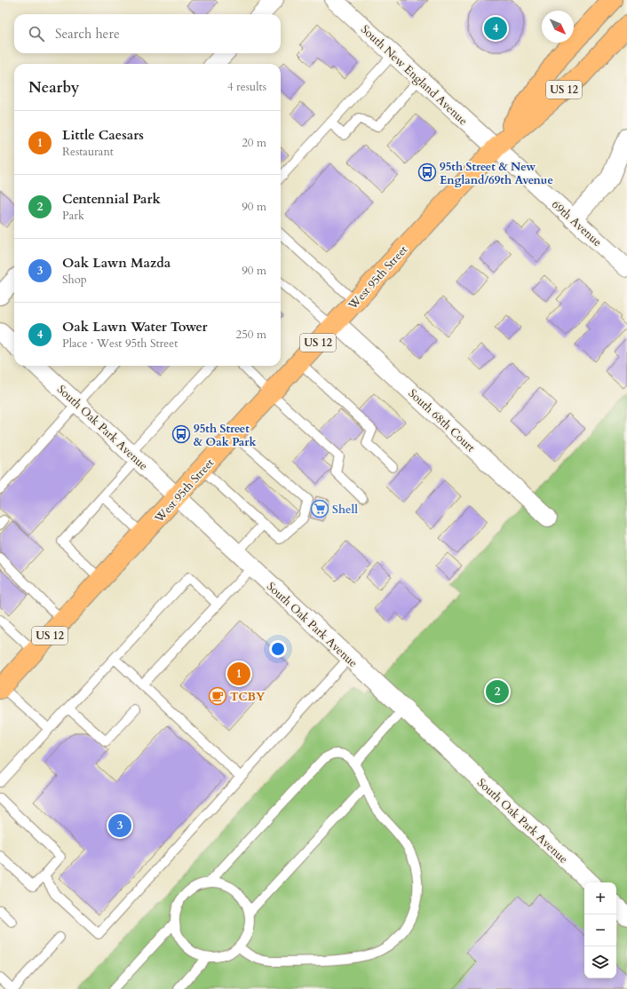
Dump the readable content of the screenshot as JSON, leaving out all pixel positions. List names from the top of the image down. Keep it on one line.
{"streets":{"main road":["US 12","West 95th Street"],"street":["South New England Avenue","69th Avenue","South 68th Court","South Oak Park Avenue"]},"crossings":[["South New England Avenue","69th Avenue"],["South New England Avenue","West 95th Street"],["69th Avenue","West 95th Street"],["West 95th Street","South 68th Court"],["West 95th Street","South Oak Park Avenue"]],"places":{"bus stop":["95th Street & New England/69th Avenue","95th Street & Oak Park"],"supermarket":["Shell"],"cafe":["TCBY"]},"north":"bottom right","page":{"search":"Search here","pins":["4","1","2","3"],"heading":["Nearby","4 results"],"list":[{"mark":"1","name":"Little Caesars","note":"Restaurant","value":"20 m"},{"mark":"2","name":"Centennial Park","note":"Park","value":"90 m"},{"mark":"3","name":"Oak Lawn Mazda","note":"Shop","value":"90 m"},{"mark":"4","name":"Oak Lawn Water Tower","note":"Place · West 95th Street","value":"250 m"}],"map_buttons":["+","−"]}}
